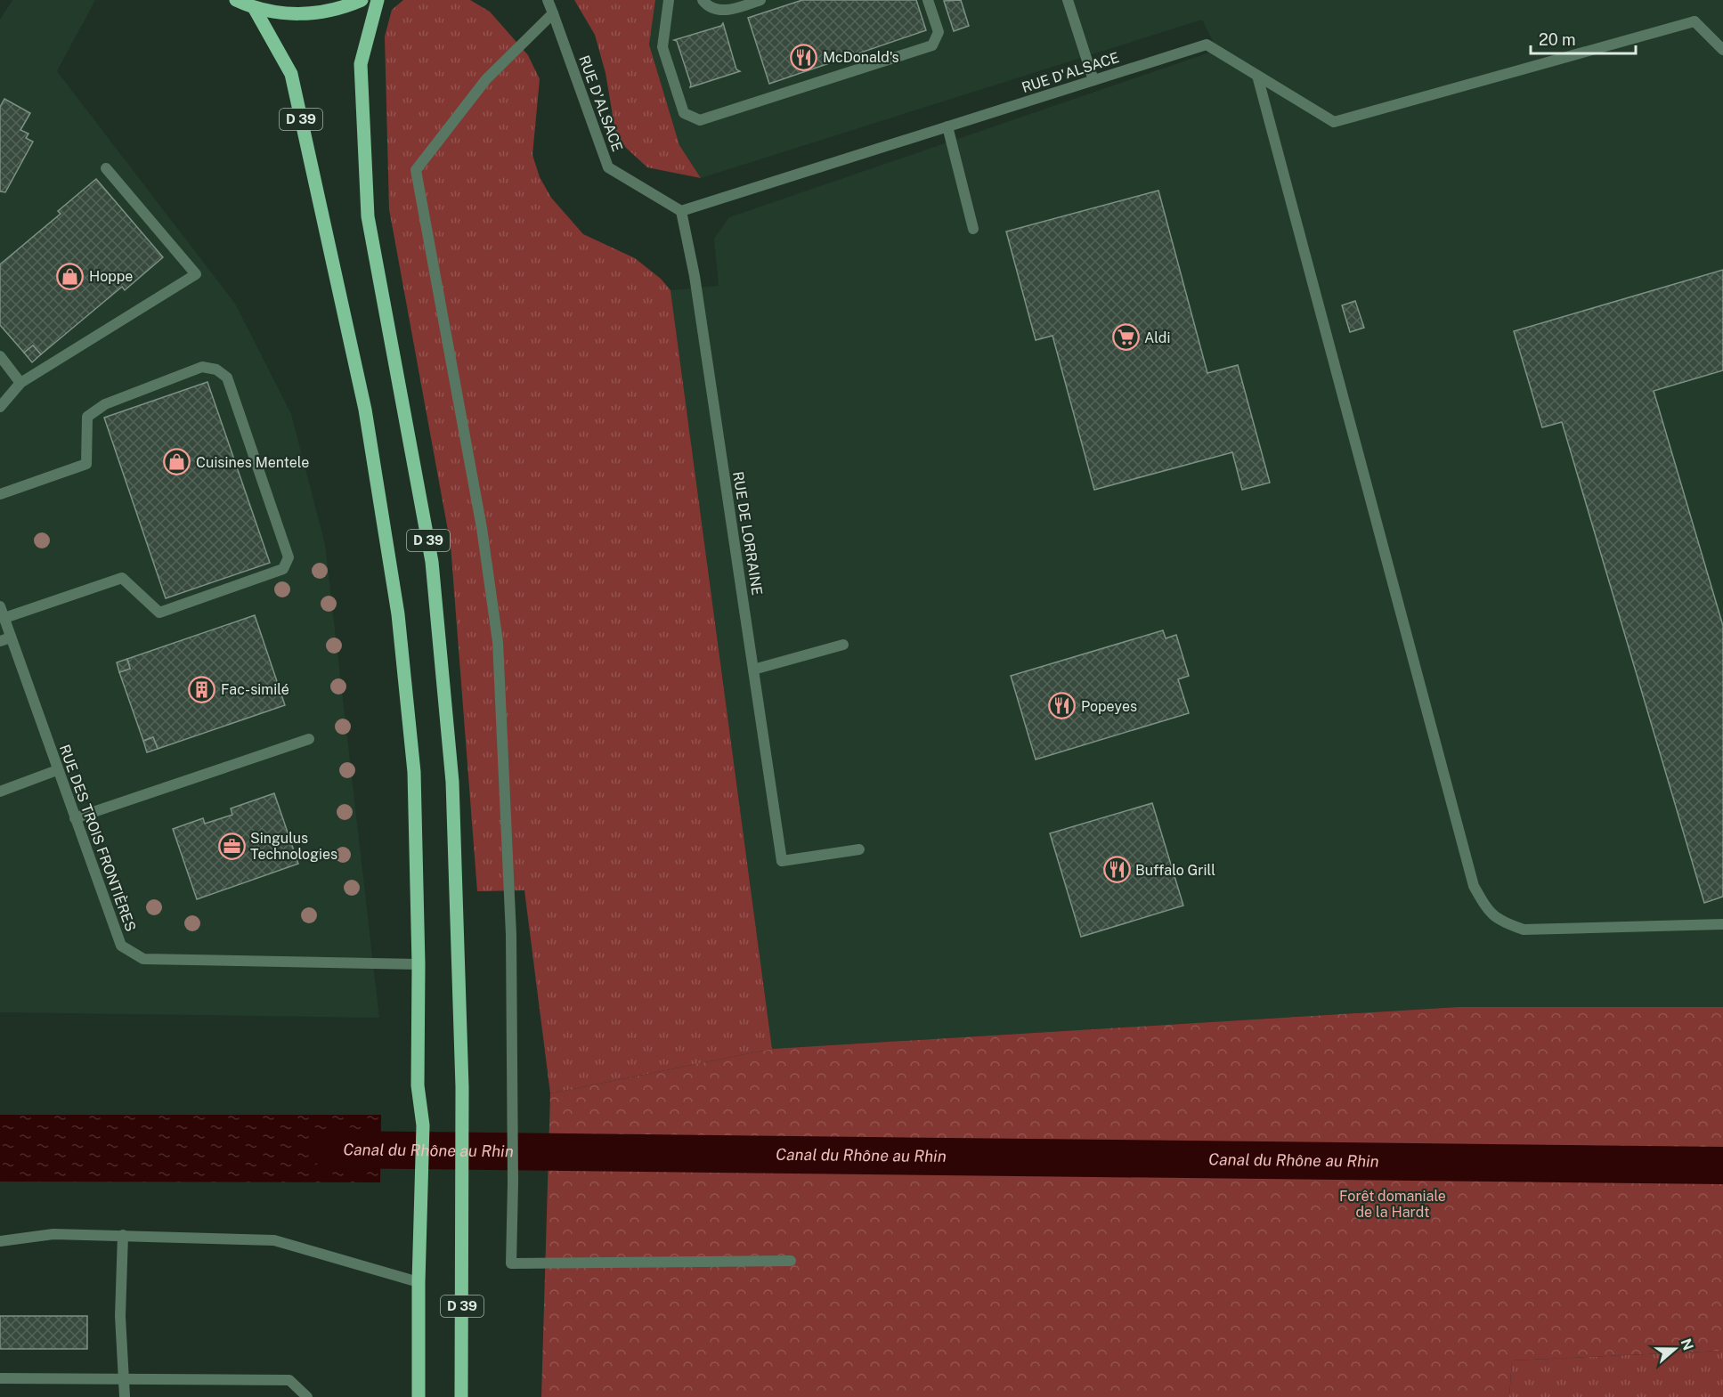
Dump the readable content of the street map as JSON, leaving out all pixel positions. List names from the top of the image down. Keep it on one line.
{"streets":{"main road":["D 39"],"street":["RUE D'ALSACE","RUE DE LORRAINE","RUE DES TROIS FRONTIÈRES"]},"crossings":[["RUE D'ALSACE","RUE DE LORRAINE"],["D 39","RUE DES TROIS FRONTIÈRES"]],"water":["Canal du Rhône au Rhin"],"parks":["Forêt domaniale de la Hardt"],"places":{"restaurant":["McDonald's","Popeyes","Buffalo Grill"],"shop":["Hoppe","Cuisines Mentele"],"supermarket":["Aldi"],"building":["Fac-similé"],"office":["Singulus Technologies"]},"scale_bar":"20 m","north":"right"}
